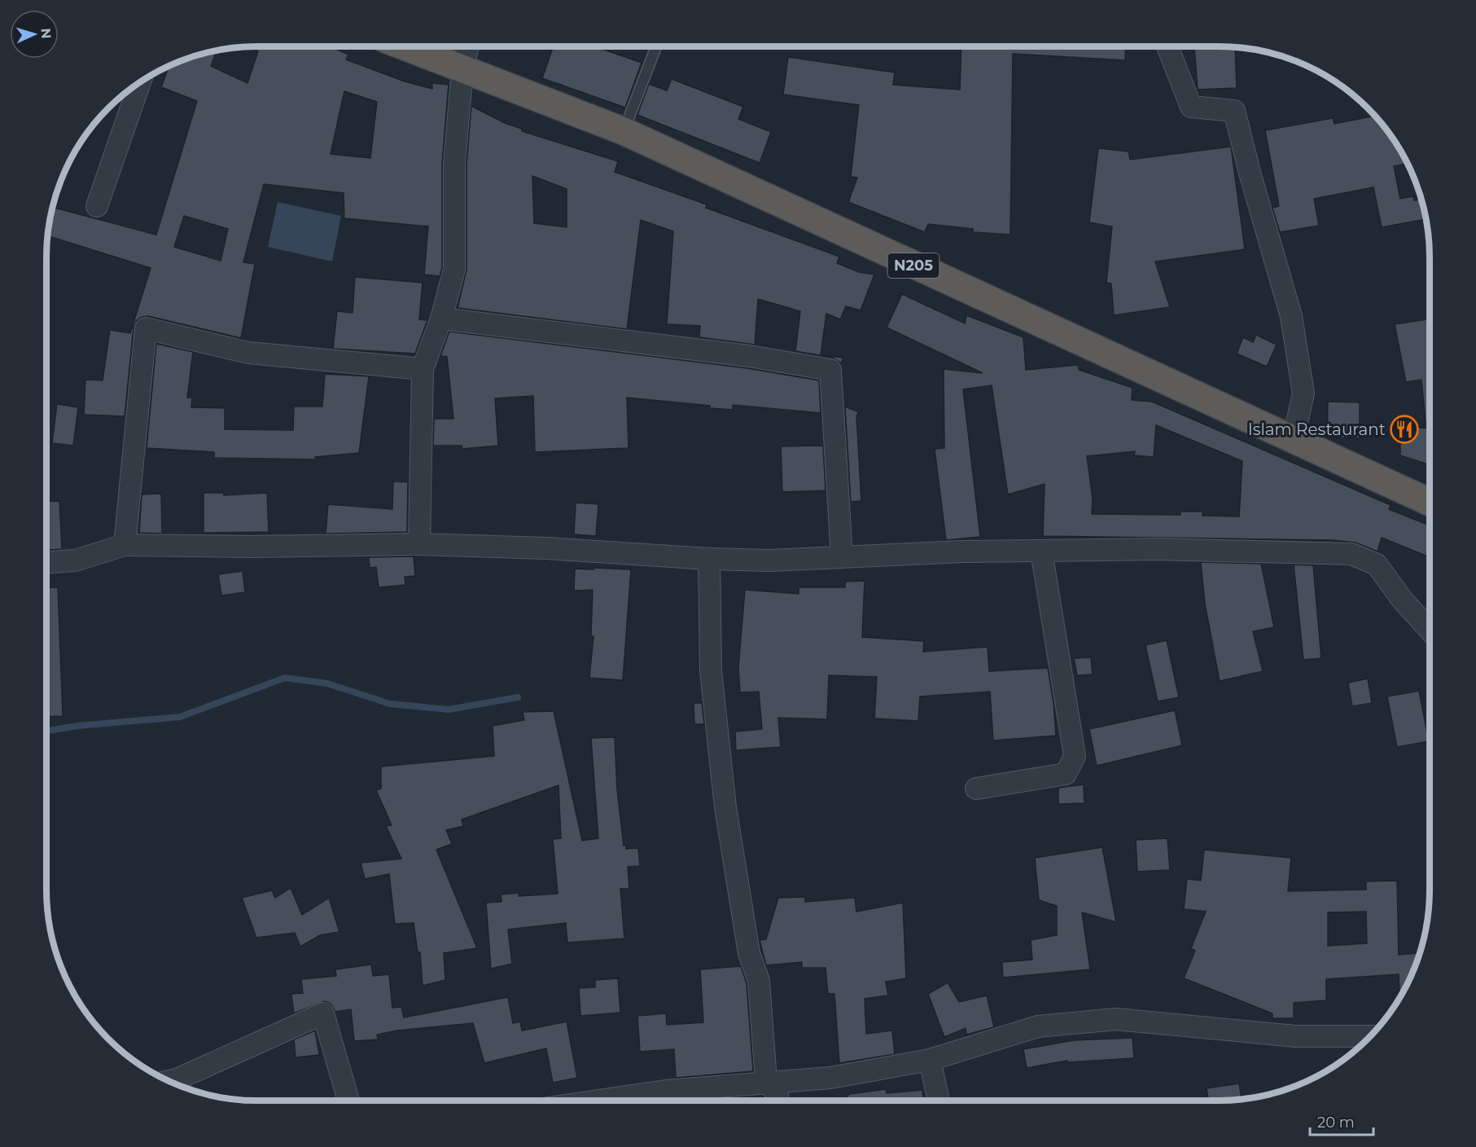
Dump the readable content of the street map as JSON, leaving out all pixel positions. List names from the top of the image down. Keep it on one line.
{"streets":{"highway":["N205"]},"places":{"restaurant":["Islam Restaurant"]},"scale_bar":"20 m","north":"right"}
